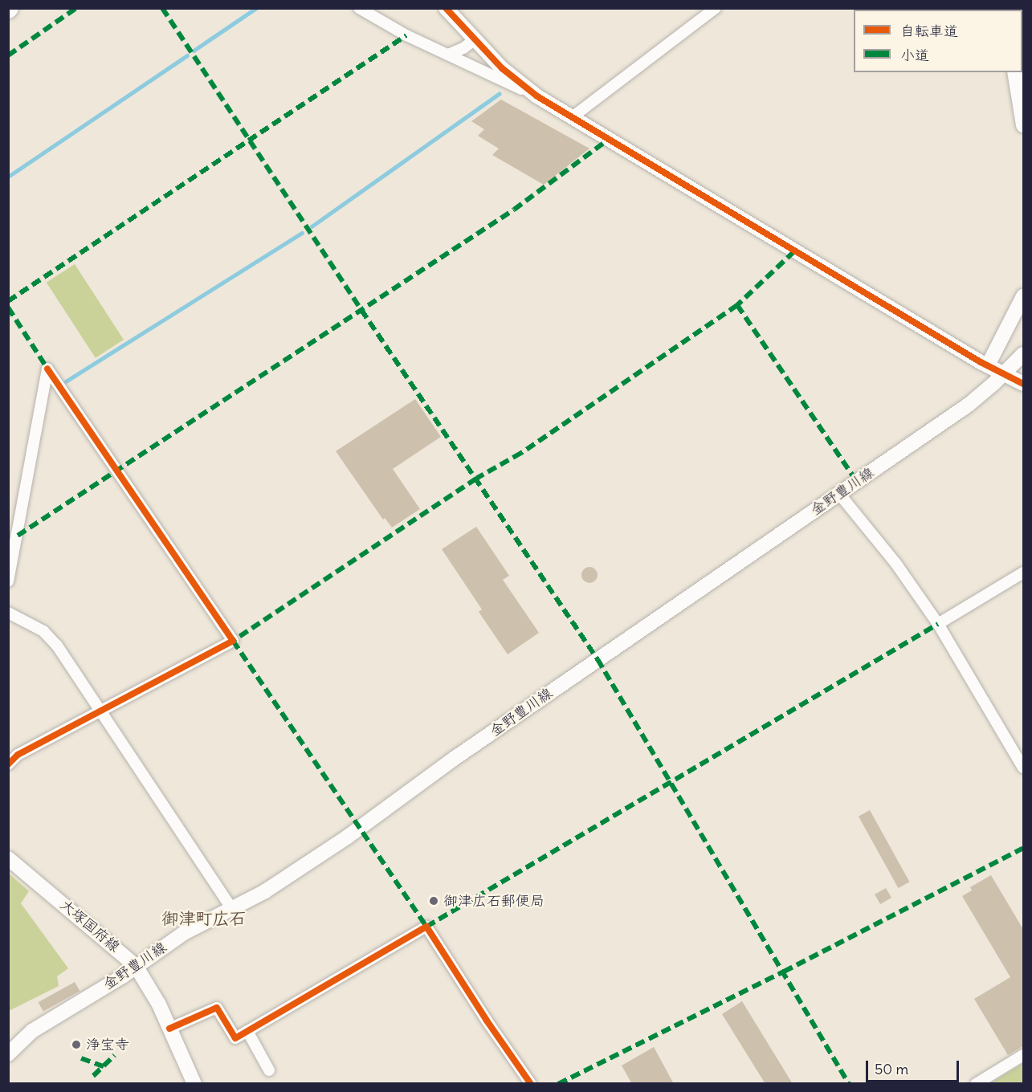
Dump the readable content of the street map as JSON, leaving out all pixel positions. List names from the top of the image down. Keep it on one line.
{"streets":{"main road":["金野豊川線","大塚国府線"]},"crossings":[["金野豊川線","大塚国府線"]],"districts":["御津町広石"],"places":["御津広石郵便局","浄宝寺"],"legend":["自転車道","小道"],"scale_bar":"50 m"}
